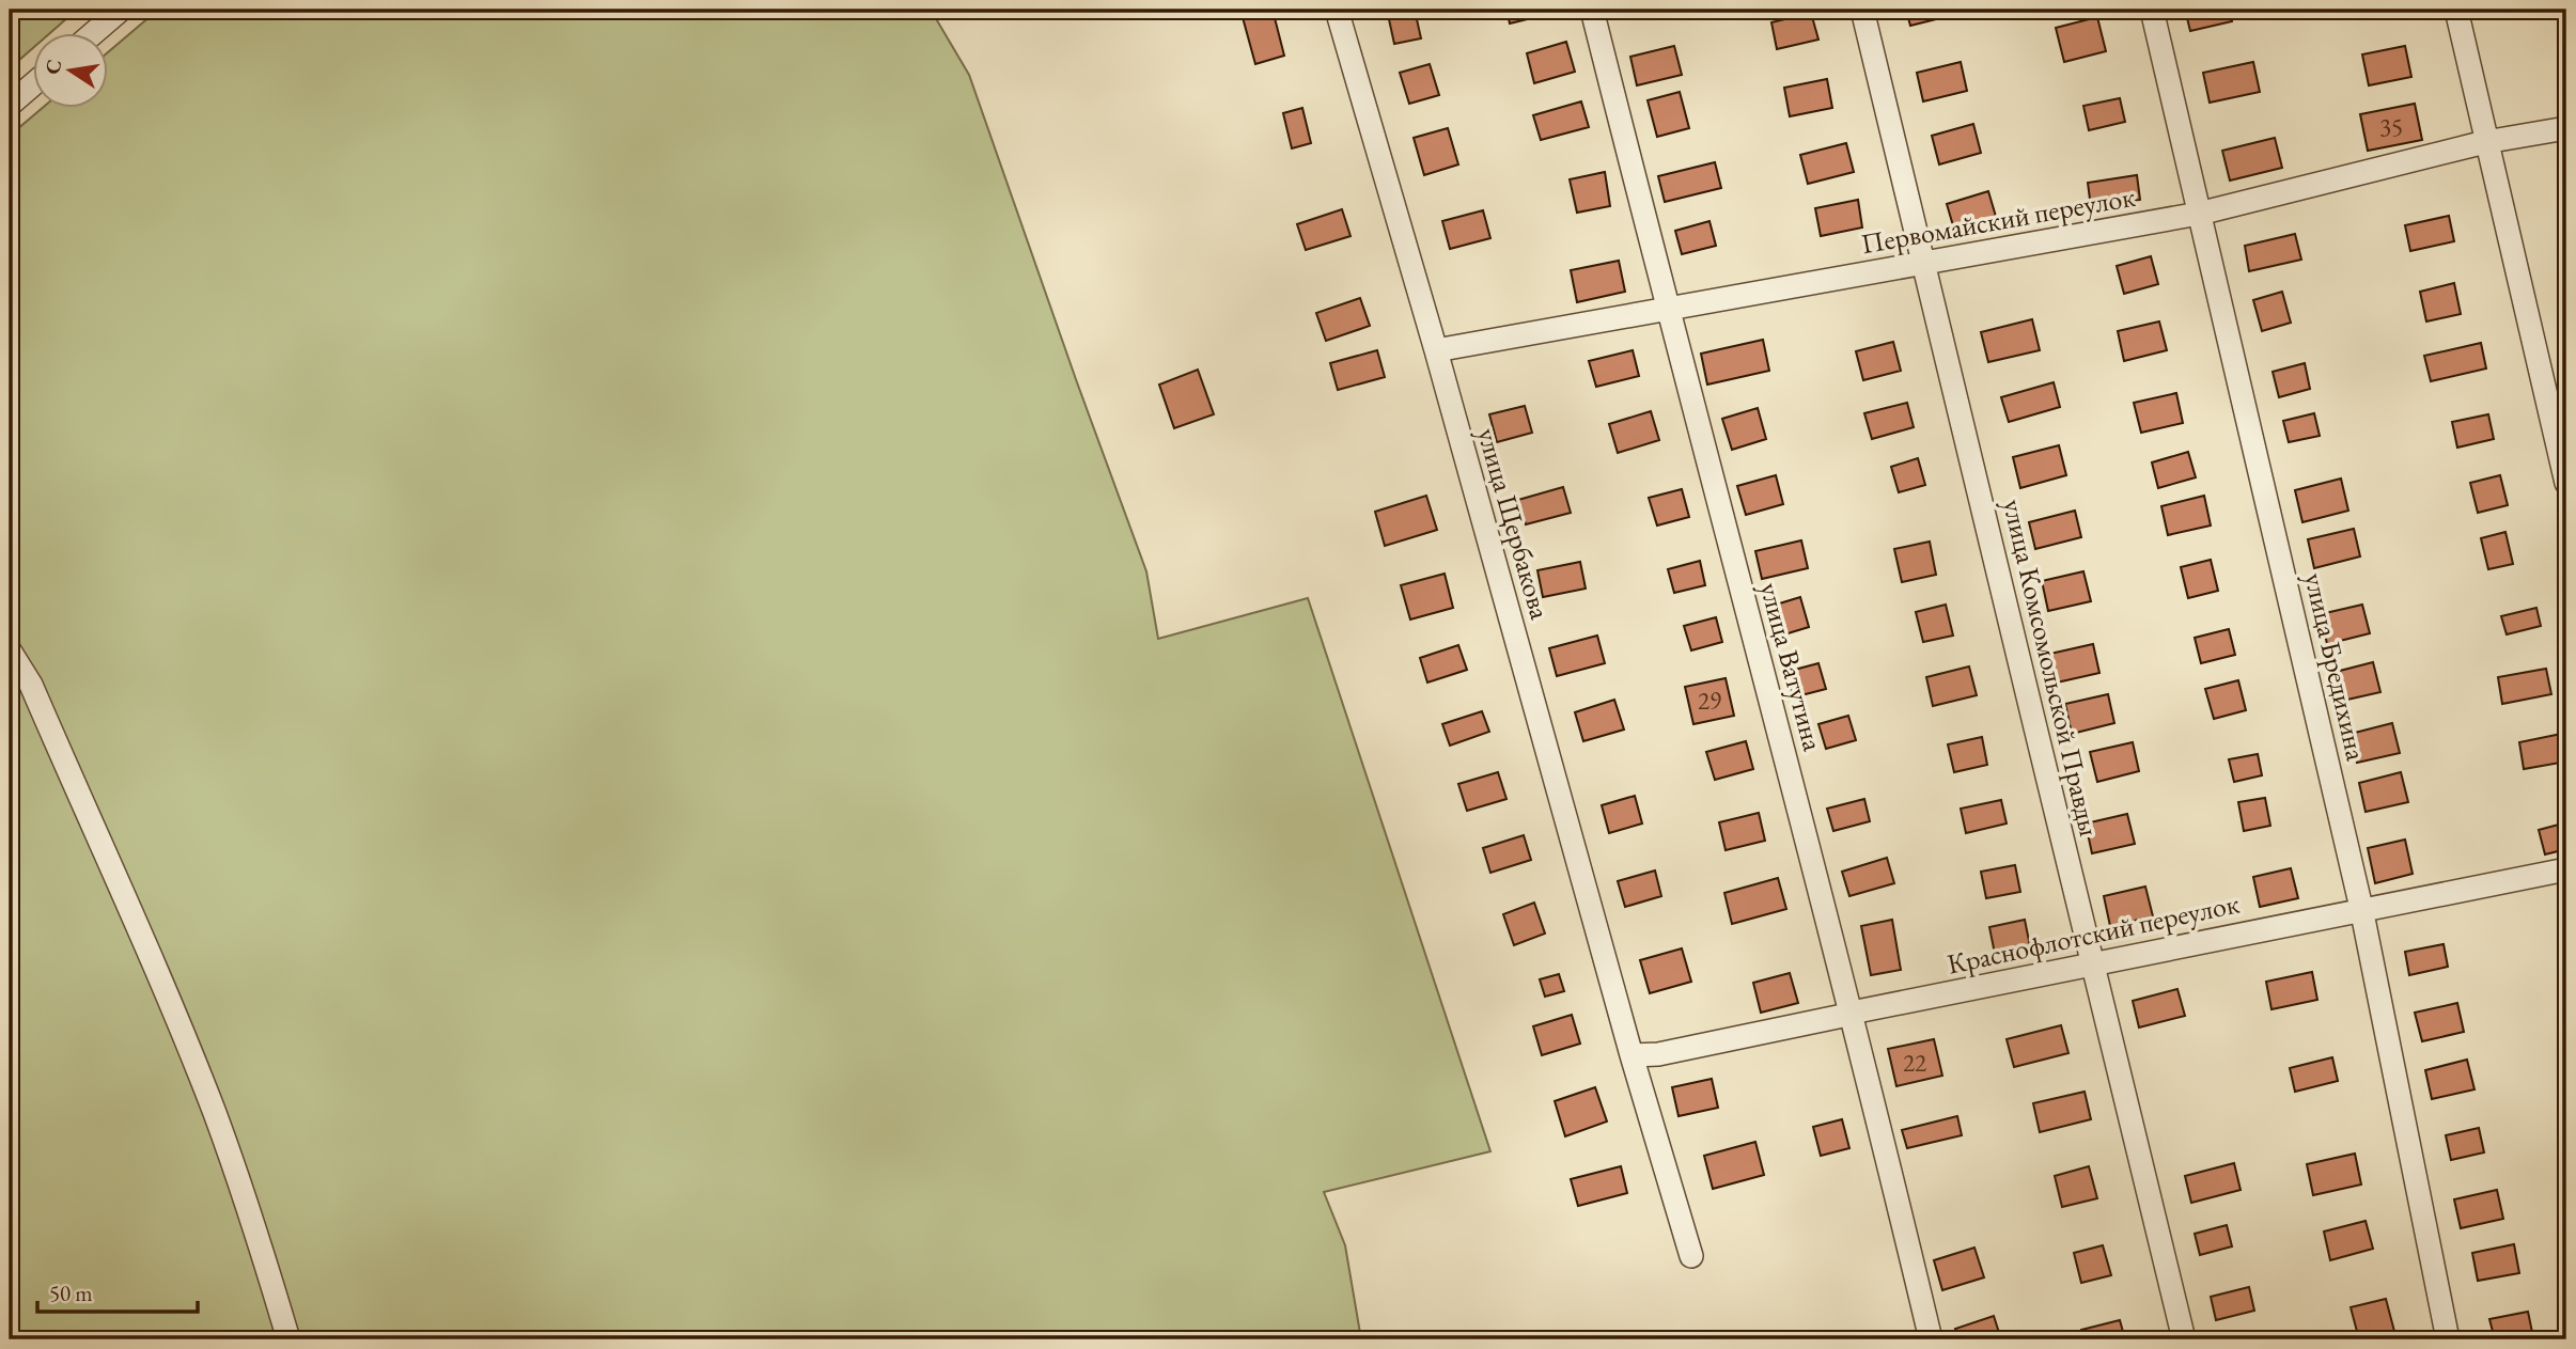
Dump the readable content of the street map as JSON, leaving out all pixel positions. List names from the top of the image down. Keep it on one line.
{"streets":{"street":["Первомайский переулок","улица Щербакова","улица Ватутина","улица Бредихина","улица Комсомольской Правды","Краснофлотский переулок"]},"crossings":[["Первомайский переулок","улица Щербакова"],["Первомайский переулок","улица Ватутина"],["Первомайский переулок","улица Бредихина"],["Первомайский переулок","улица Комсомольской Правды"],["улица Щербакова","Краснофлотский переулок"],["улица Ватутина","Краснофлотский переулок"],["улица Бредихина","Краснофлотский переулок"],["улица Комсомольской Правды","Краснофлотский переулок"]],"house_numbers":["35","29","22"],"scale_bar":"50 m","north":"left"}
